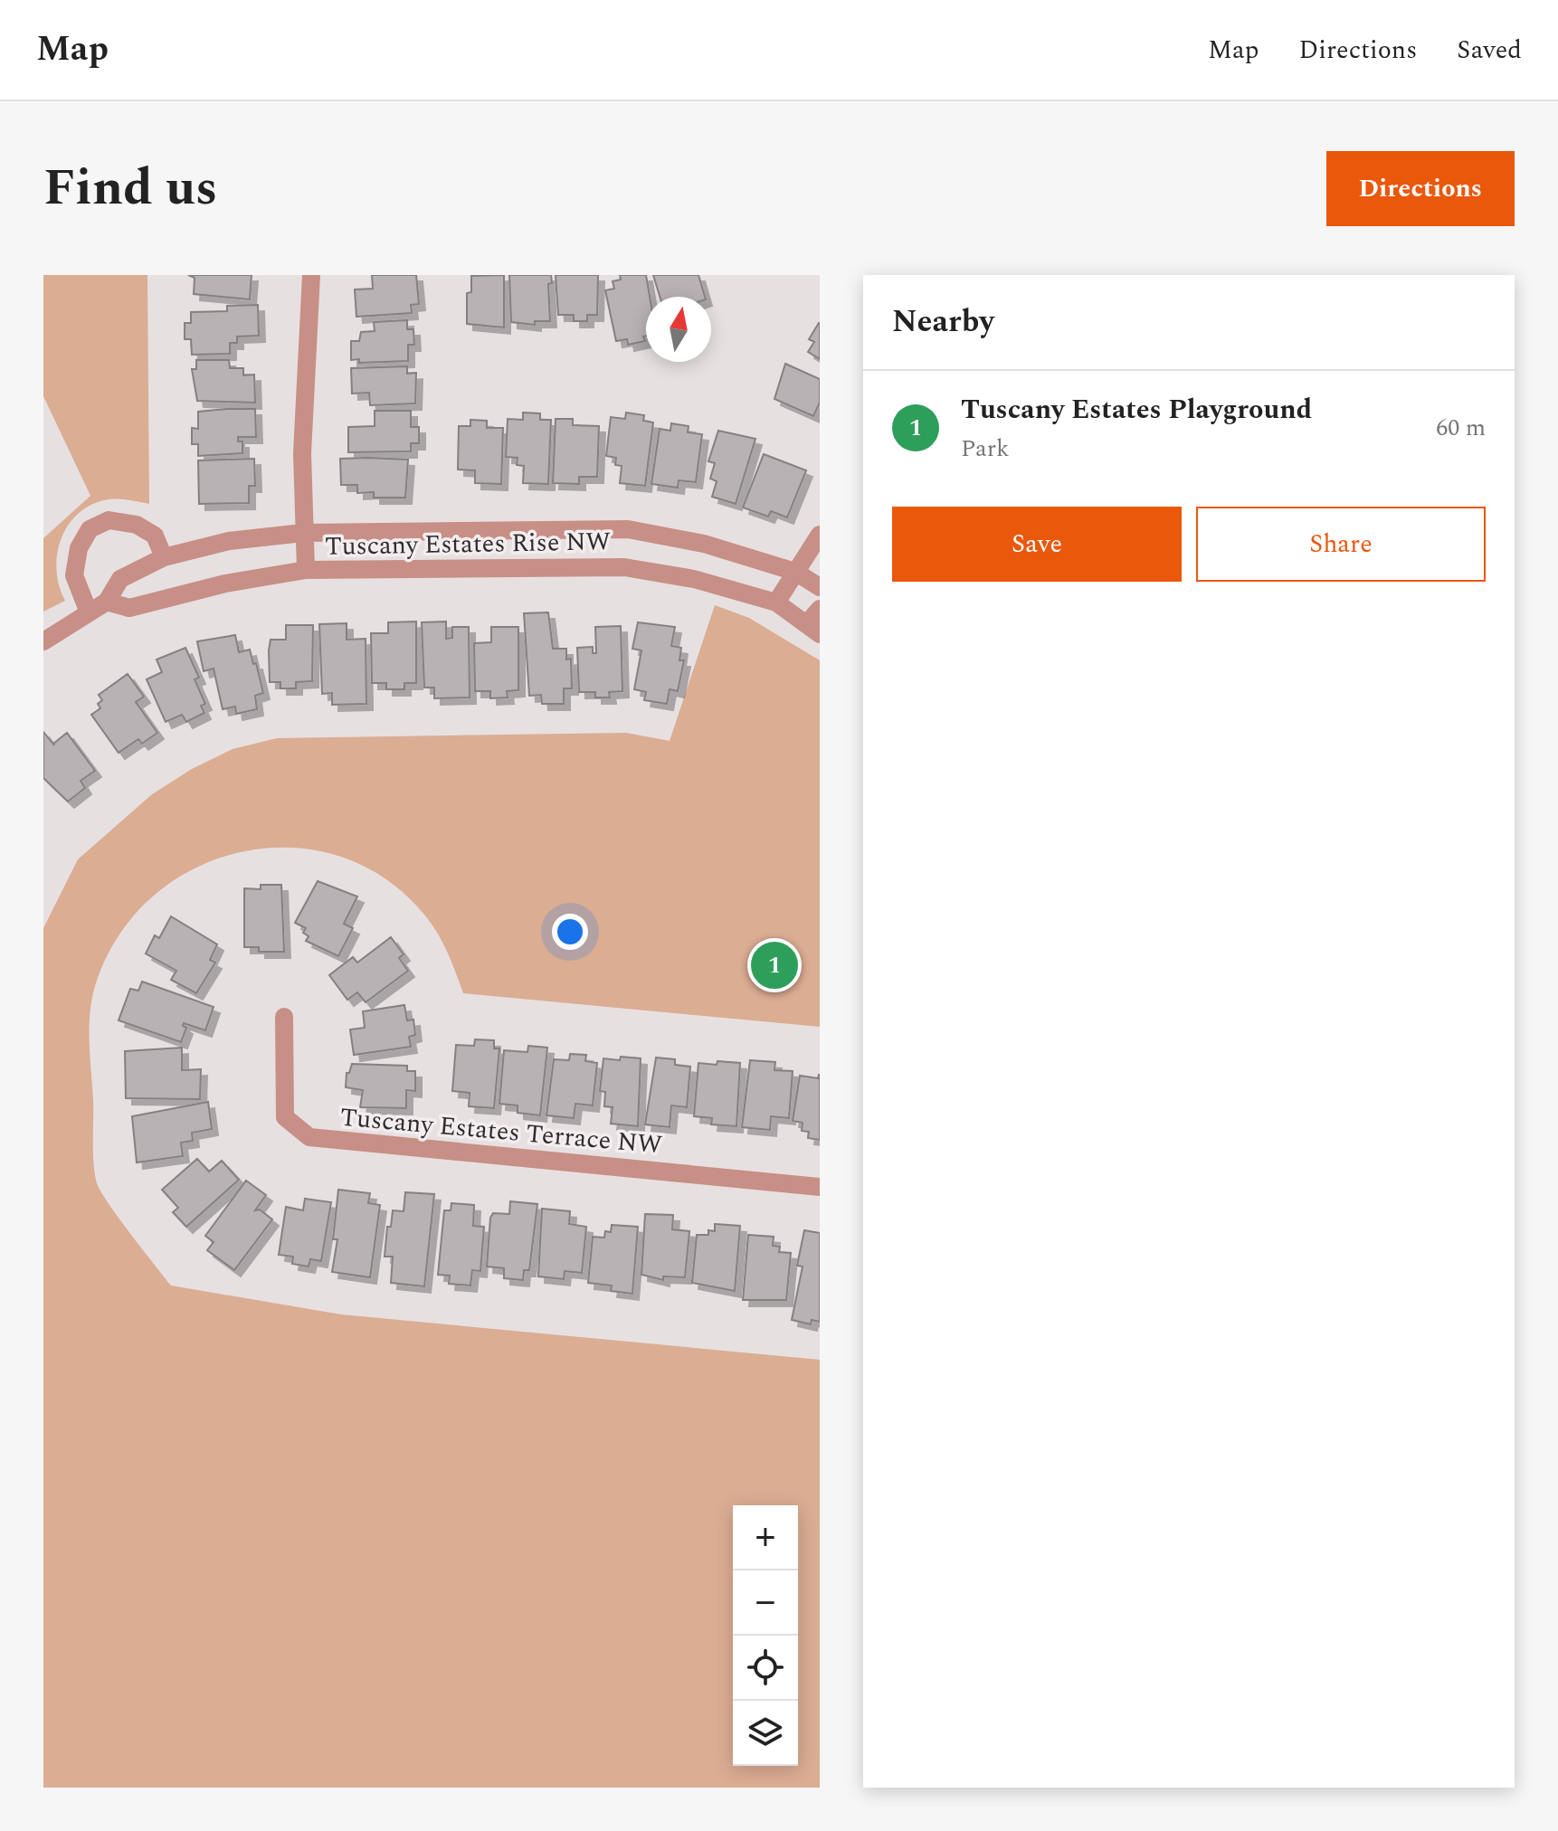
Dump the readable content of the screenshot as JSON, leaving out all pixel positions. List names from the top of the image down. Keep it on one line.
{"streets":{"street":["Tuscany Estates Rise NW","Tuscany Estates Terrace NW"]},"north":"top","page":{"header":"Map","nav":["Map","Directions","Saved"],"title":"Find us","buttons":["Directions",["Save","Share"]],"heading":"Nearby","list":[{"mark":"1","name":"Tuscany Estates Playground","note":"Park","value":"60 m"}],"pins":"1","map_buttons":["+","−"]}}
